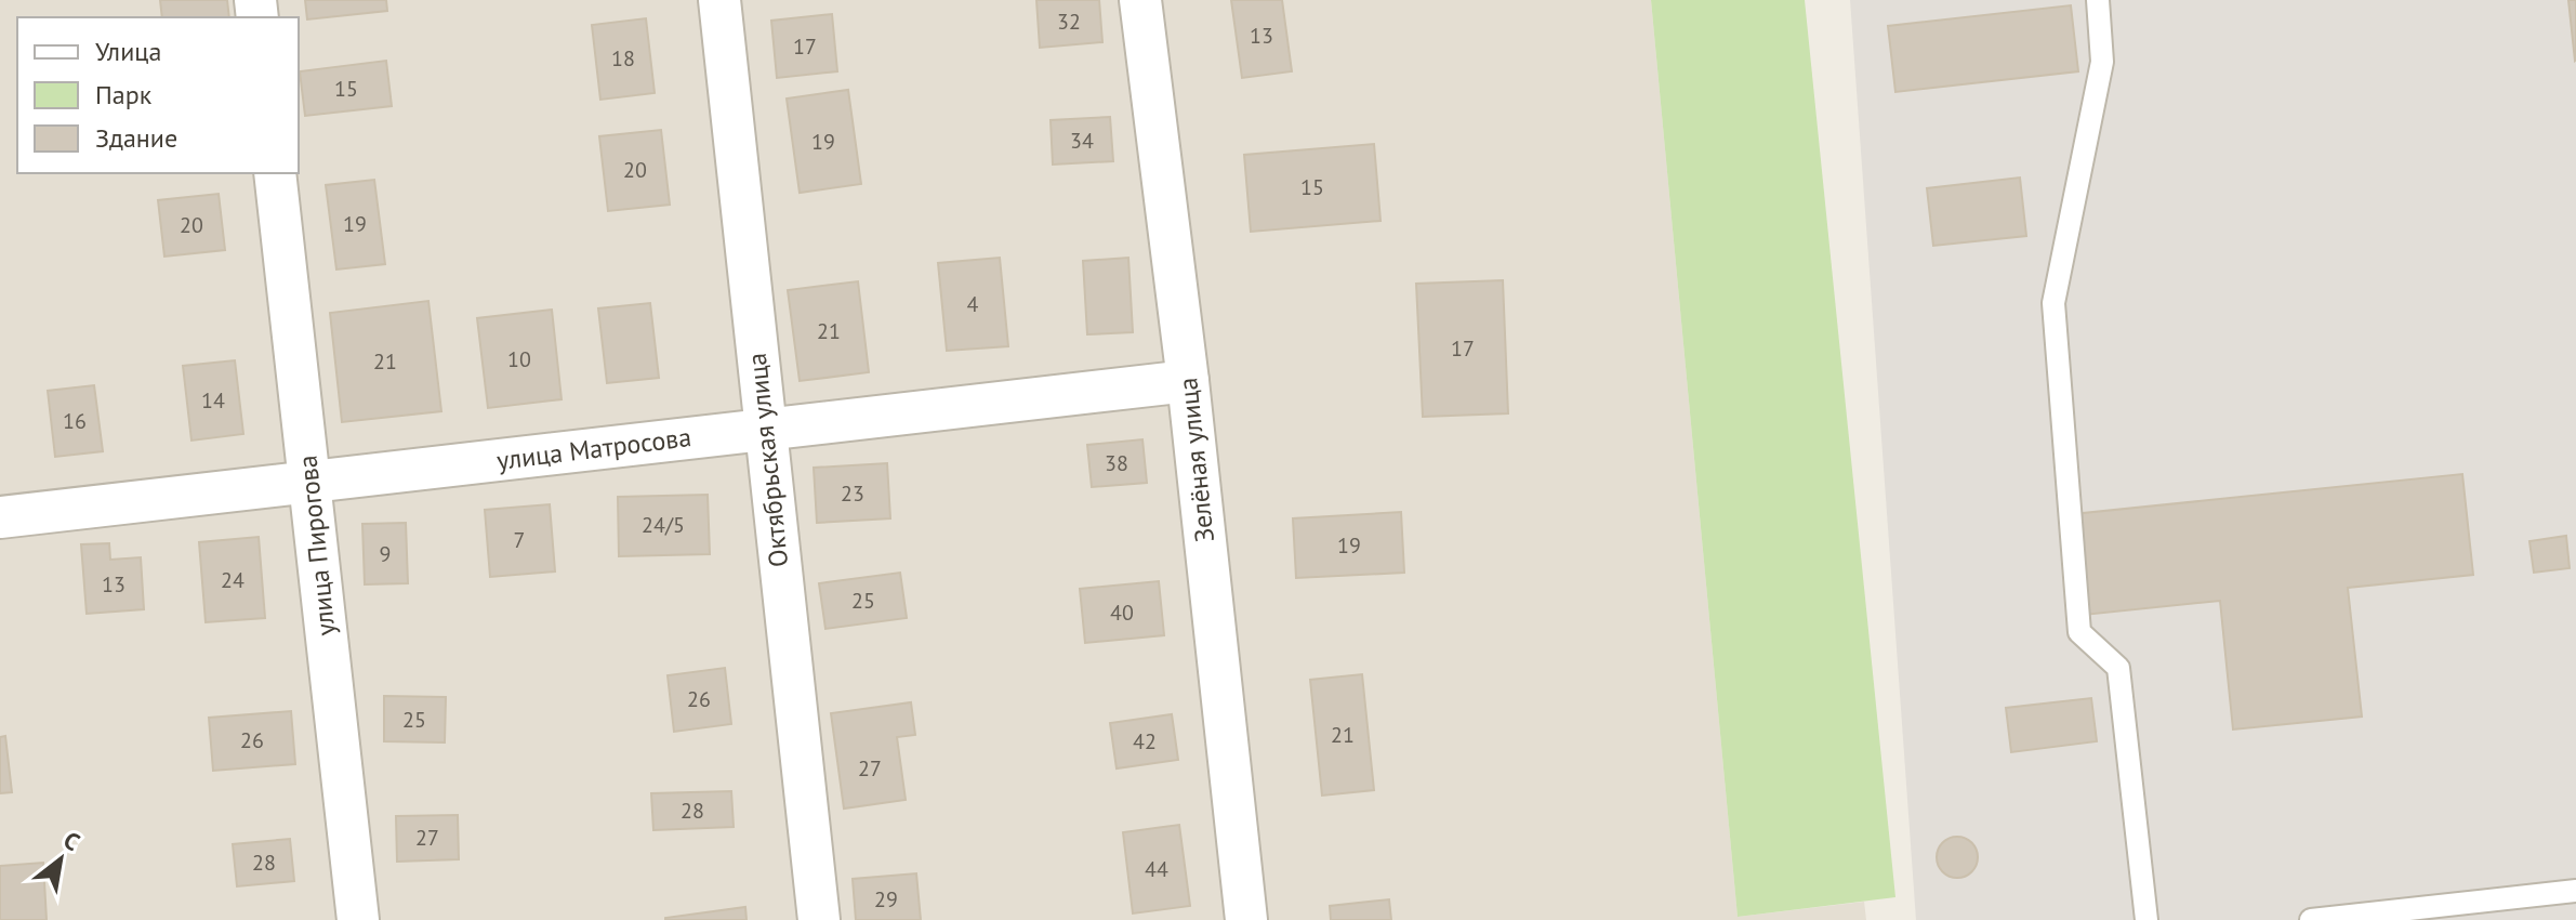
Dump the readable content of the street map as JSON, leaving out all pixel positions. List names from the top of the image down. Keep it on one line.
{"streets":{"street":["улица Матросова","Октябрьская улица","Зелёная улица","улица Пирогова"]},"crossings":[["улица Матросова","Октябрьская улица"],["улица Матросова","Зелёная улица"],["улица Матросова","улица Пирогова"]],"house_numbers":["32","13","17","18","15","34","19","20","15","19","20","4","21","17","10","21","14","16","38","23","24/5","7","19","9","24","13","25","40","26","25","21","26","42","27","28","27","28","44","29"],"legend":["Улица","Парк","Здание"],"north":"top right"}
